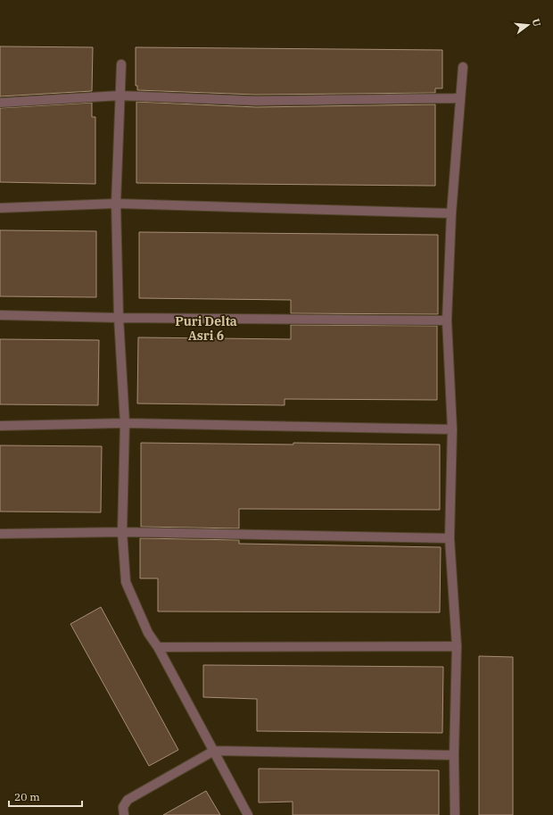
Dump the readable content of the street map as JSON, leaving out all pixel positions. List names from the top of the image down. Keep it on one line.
{"districts":["Puri Delta Asri 6"],"scale_bar":"20 m","north":"right"}
